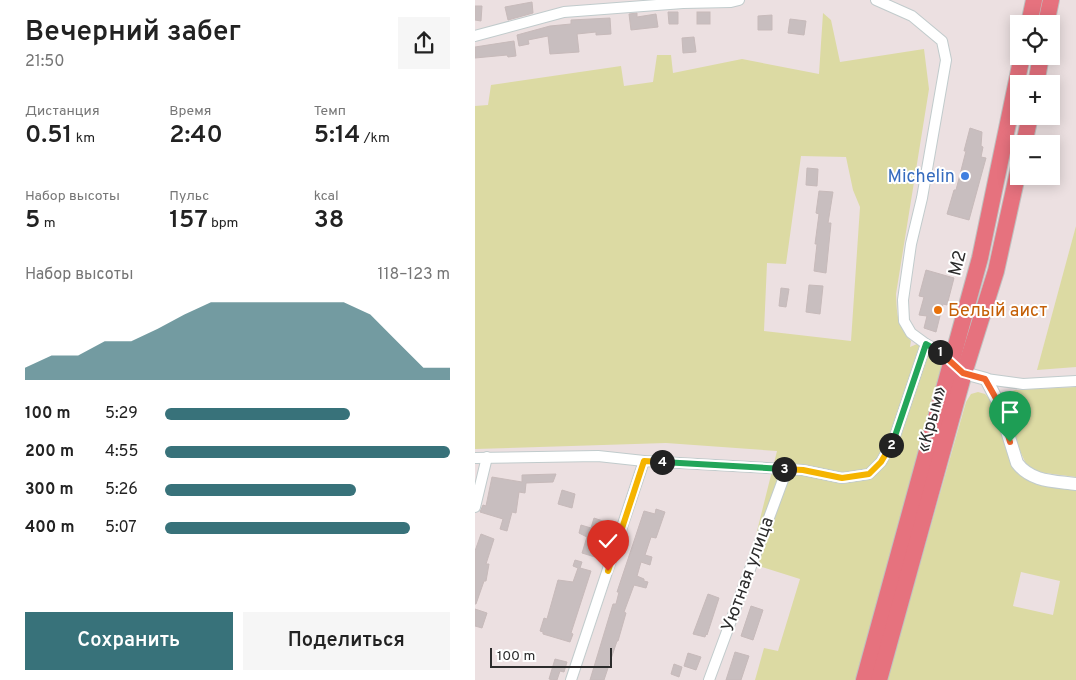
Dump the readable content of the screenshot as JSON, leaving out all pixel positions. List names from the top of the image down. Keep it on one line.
{"streets":{"highway":["М2","«Крым»"],"street":["Уютная улица"]},"crossings":[["М2","«Крым»"]],"places":["Michelin","Белый аист"],"scale_bar":"100 m","page":{"heading":["Вечерний забег","21:50"],"map_buttons":["+","−"],"stats":[["Дистанция","0.51 km"],["Время","2:40"],["Темп","5:14 /km"],["Набор высоты","5 m"],["Пульс","157 bpm"],["kcal","38"]],"chart":["Набор высоты","118–123 m"],"pins":["1","2","4","3"],"list":[{"name":"100 m","note":"5:29"},{"name":"200 m","note":"4:55"},{"name":"300 m","note":"5:26"},{"name":"400 m","note":"5:07"}],"buttons":["Сохранить","Поделиться"],"scale":"100 m"}}
